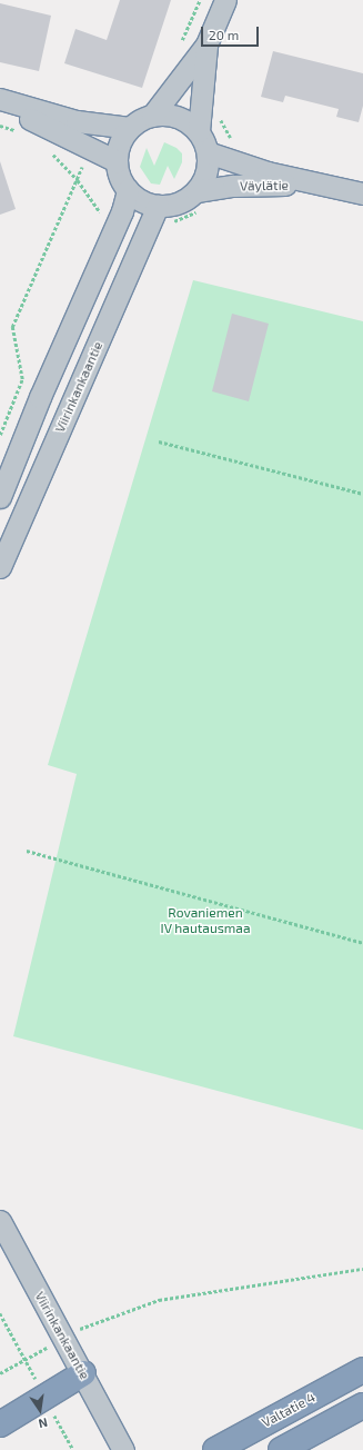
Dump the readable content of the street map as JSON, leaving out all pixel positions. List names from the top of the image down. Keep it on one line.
{"streets":{"highway":["Valtatie 4"],"street":["Väylätie","Viirinkankaantie"]},"crossings":[["Väylätie","Viirinkankaantie"]],"parks":["Rovaniemen IV hautausmaa"],"scale_bar":"20 m","north":"bottom"}
